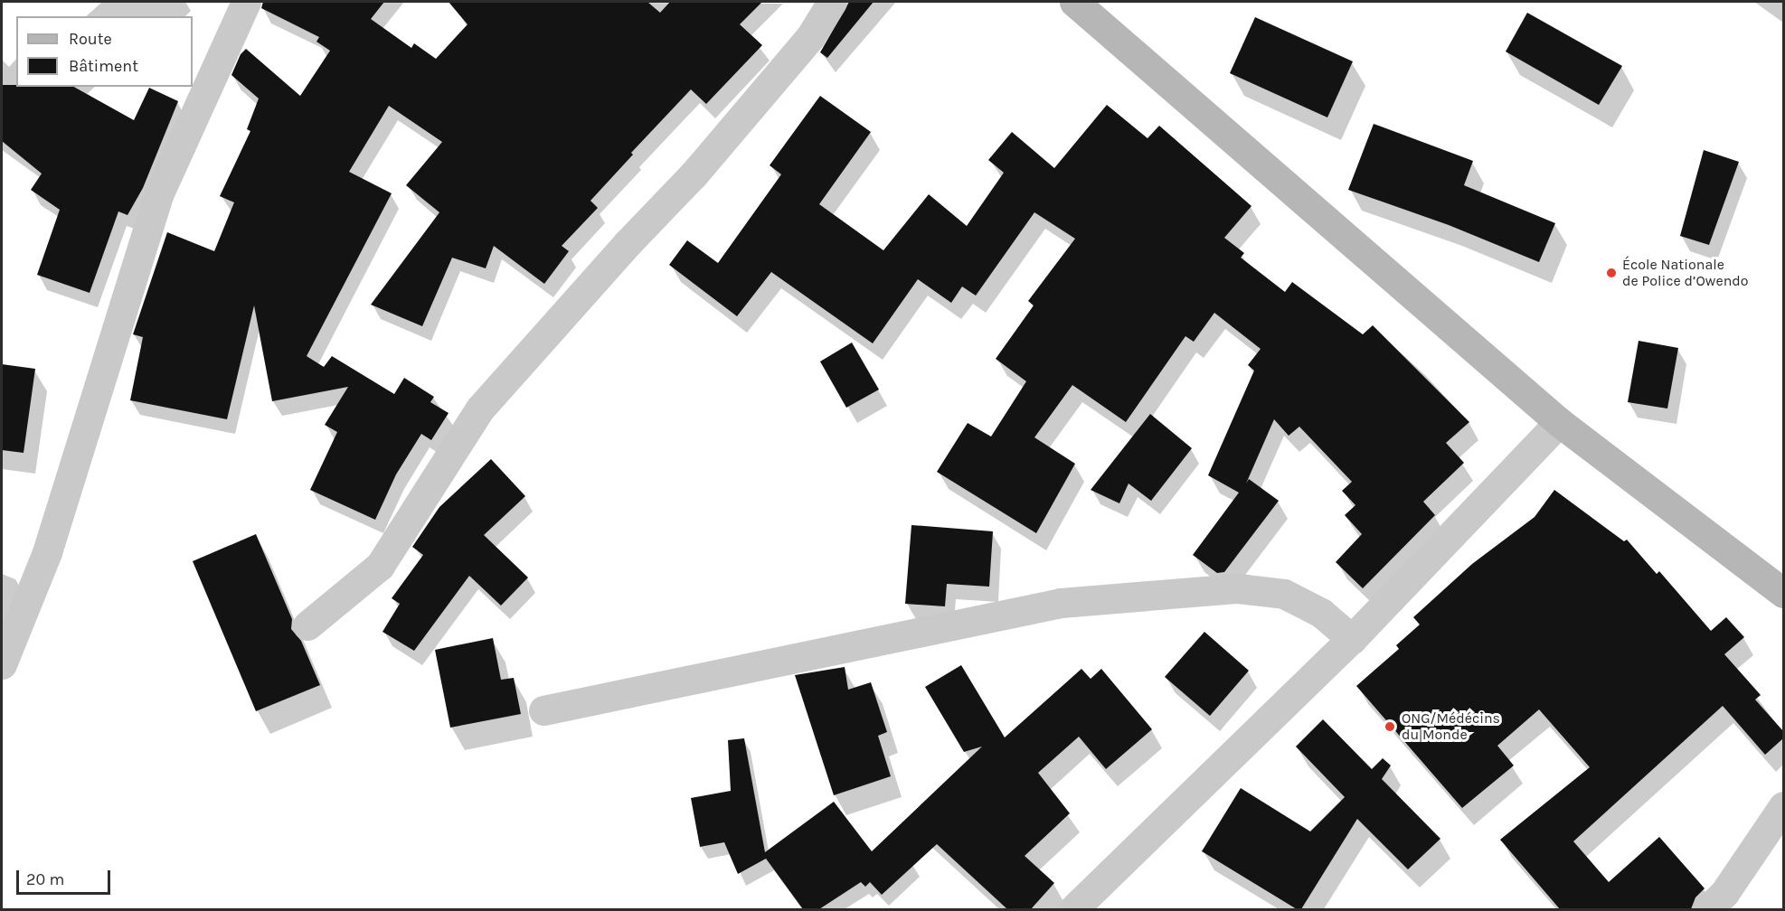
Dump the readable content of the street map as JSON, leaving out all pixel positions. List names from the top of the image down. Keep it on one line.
{"places":["École Nationale de Police d’Owendo","ONG/Médécins du Monde"],"legend":["Route","Bâtiment"],"scale_bar":"20 m"}
